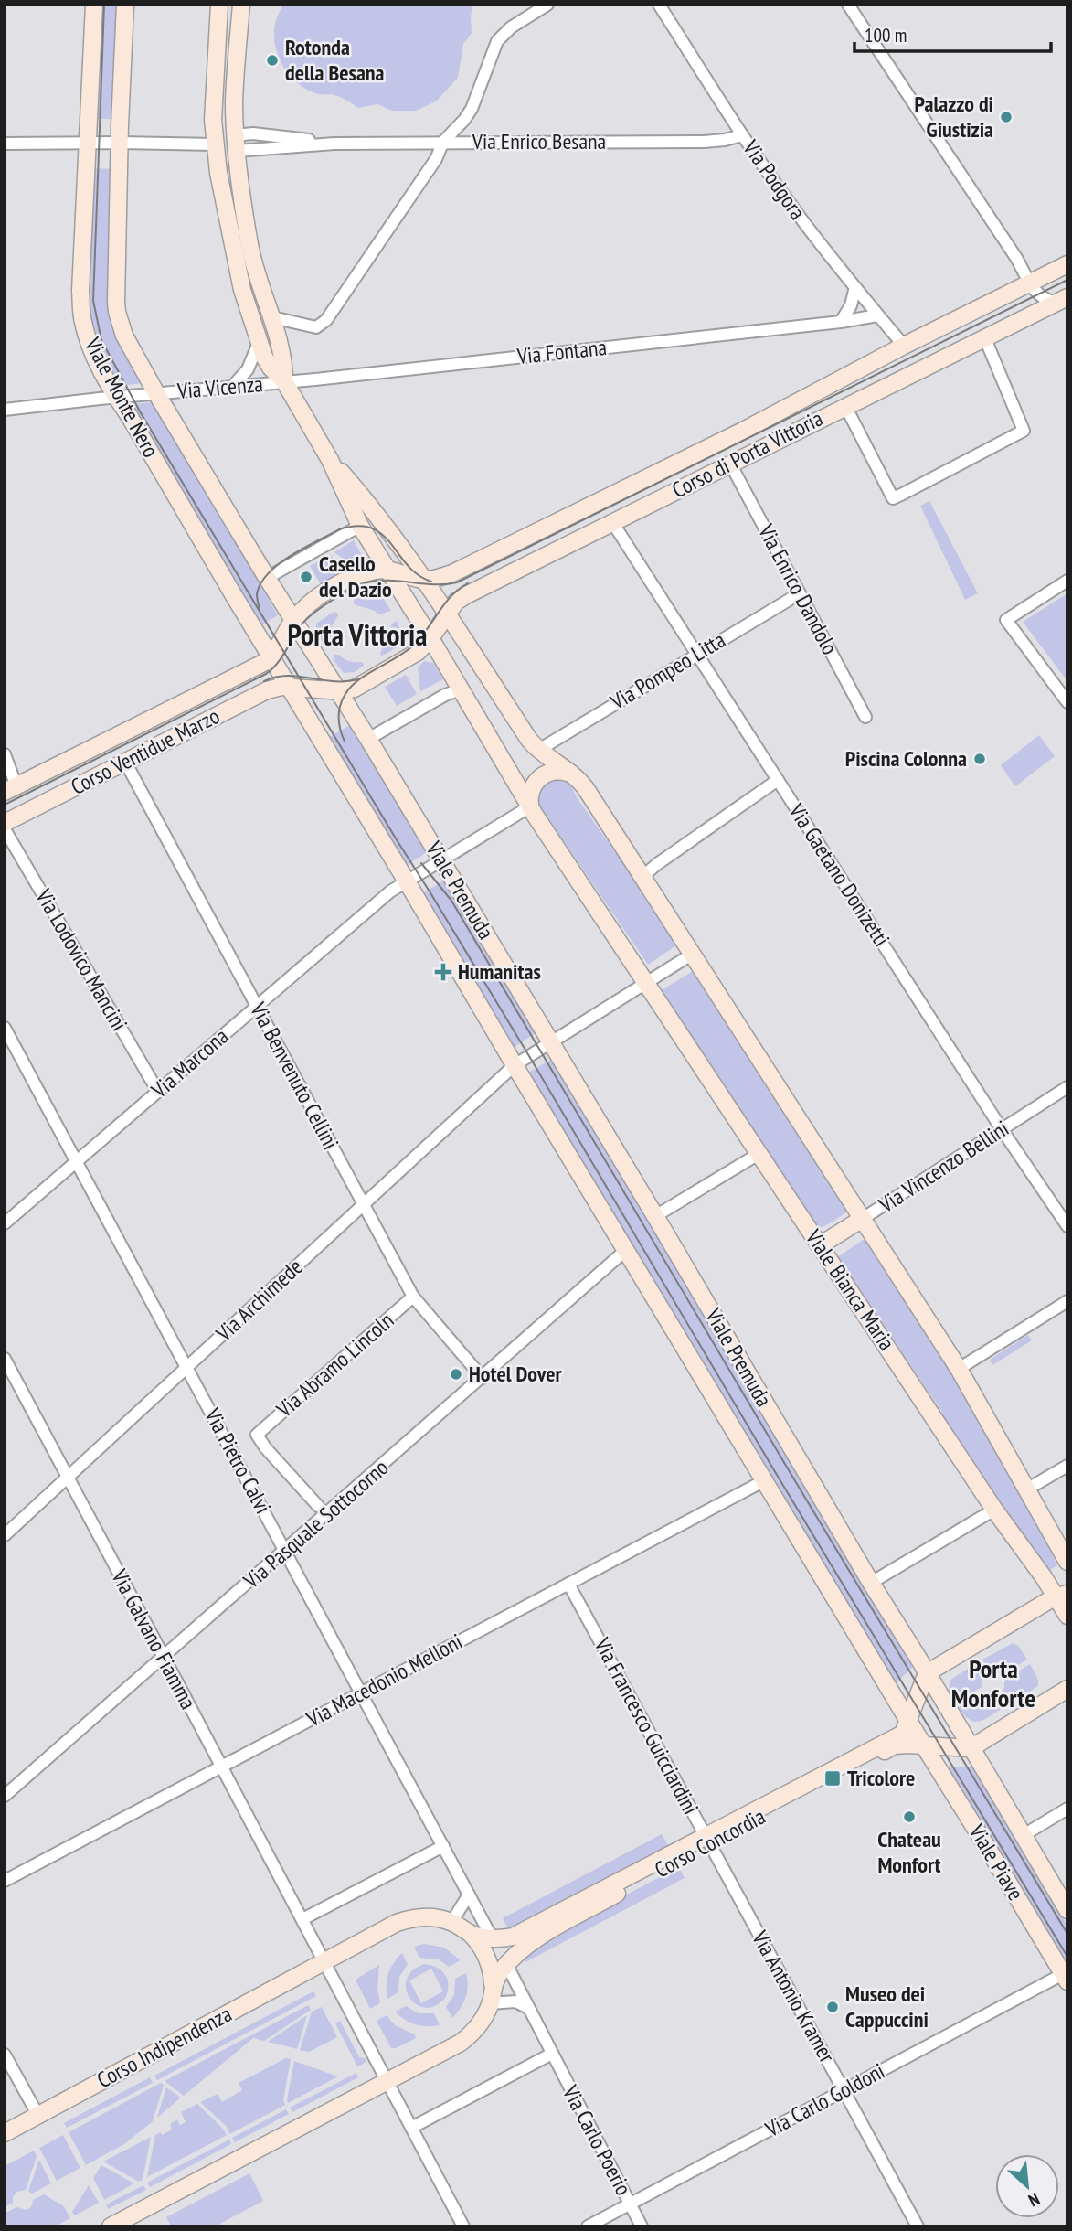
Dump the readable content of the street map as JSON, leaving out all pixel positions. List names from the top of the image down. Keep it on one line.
{"streets":{"street":["Via Enrico Besana","Via Podgora","Via Fontana","Via Vicenza","Viale Monte Nero","Corso di Porta Vittoria","Via Enrico Dandolo","Via Pompeo Litta","Corso Ventidue Marzo","Via Gaetano Donizetti","Viale Premuda","Via Lodovico Mancini","Via Marcona","Via Benvenuto Cellini","Via Vincenzo Bellini","Viale Bianca Maria","Via Archimede","Via Abramo Lincoln","Via Pietro Calvi","Via Pasquale Sottocorno","Via Galvano Fiamma","Via Macedonio Melloni","Via Francesco Guicciardini","Corso Concordia","Viale Piave","Via Antonio Kramer","Corso Indipendenza","Via Carlo Goldoni","Via Carlo Poerio"]},"crossings":[["Via Enrico Besana","Via Podgora"],["Via Podgora","Via Fontana"],["Via Podgora","Corso di Porta Vittoria"],["Via Fontana","Via Vicenza"],["Via Vicenza","Viale Monte Nero"],["Viale Monte Nero","Corso di Porta Vittoria"],["Viale Monte Nero","Corso Ventidue Marzo"],["Viale Monte Nero","Viale Premuda"],["Viale Monte Nero","Viale Bianca Maria"],["Corso di Porta Vittoria","Via Enrico Dandolo"],["Corso di Porta Vittoria","Via Gaetano Donizetti"],["Corso di Porta Vittoria","Viale Premuda"],["Corso di Porta Vittoria","Viale Bianca Maria"],["Via Enrico Dandolo","Via Pompeo Litta"],["Via Pompeo Litta","Via Gaetano Donizetti"],["Corso Ventidue Marzo","Viale Premuda"],["Corso Ventidue Marzo","Via Benvenuto Cellini"],["Via Gaetano Donizetti","Via Vincenzo Bellini"],["Viale Premuda","Via Marcona"],["Viale Premuda","Viale Bianca Maria"],["Viale Premuda","Via Archimede"],["Viale Premuda","Via Pasquale Sottocorno"],["Viale Premuda","Via Macedonio Melloni"],["Viale Premuda","Corso Concordia"],["Viale Premuda","Viale Piave"],["Via Lodovico Mancini","Via Marcona"],["Via Marcona","Via Benvenuto Cellini"],["Via Marcona","Viale Bianca Maria"],["Via Marcona","Via Pietro Calvi"],["Via Benvenuto Cellini","Via Archimede"],["Via Benvenuto Cellini","Via Abramo Lincoln"],["Via Benvenuto Cellini","Via Pasquale Sottocorno"],["Via Vincenzo Bellini","Viale Bianca Maria"],["Via Archimede","Via Pietro Calvi"],["Via Archimede","Via Galvano Fiamma"],["Via Pietro Calvi","Via Pasquale Sottocorno"],["Via Pietro Calvi","Via Macedonio Melloni"],["Via Pietro Calvi","Corso Concordia"],["Via Pasquale Sottocorno","Via Galvano Fiamma"],["Via Galvano Fiamma","Via Macedonio Melloni"],["Via Galvano Fiamma","Corso Concordia"],["Via Galvano Fiamma","Corso Indipendenza"],["Via Macedonio Melloni","Via Francesco Guicciardini"],["Via Francesco Guicciardini","Corso Concordia"],["Via Francesco Guicciardini","Via Antonio Kramer"],["Corso Concordia","Viale Piave"],["Corso Concordia","Corso Indipendenza"],["Corso Concordia","Via Carlo Poerio"],["Viale Piave","Via Carlo Goldoni"],["Via Antonio Kramer","Via Carlo Goldoni"],["Via Carlo Goldoni","Via Carlo Poerio"]],"districts":["Porta Vittoria","Porta Monforte"],"places":{"other":["Rotonda della Besana","Palazzo di Giustizia","Casello del Dazio","Piscina Colonna","Hotel Dover","Chateau Monfort","Museo dei Cappuccini"],"health":["Humanitas"],"transit":["Tricolore"]},"scale_bar":"100 m","north":"bottom right"}
